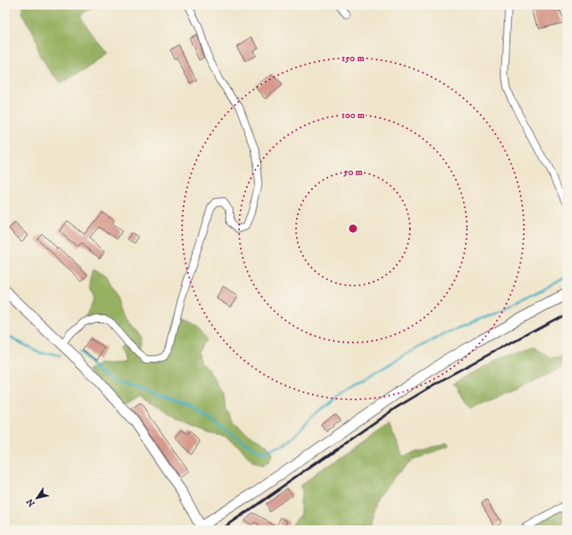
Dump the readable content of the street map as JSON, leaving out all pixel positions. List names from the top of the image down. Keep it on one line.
{"north":"bottom left","rings":["150 m","100 m","50 m"]}
